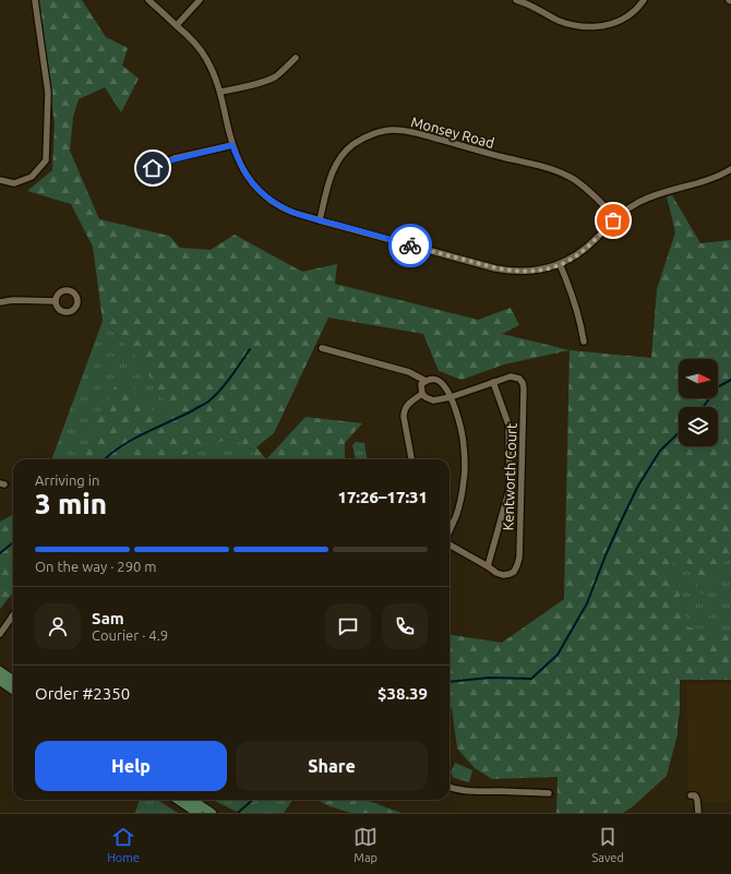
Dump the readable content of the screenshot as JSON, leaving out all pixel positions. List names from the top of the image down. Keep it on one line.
{"streets":{"street":["Monsey Road","Kentworth Court"]},"north":"right","page":{"heading":["3 min","Arriving in","17:26–17:31"],"panel":["Sam","Courier · 4.9","Order #2350","$38.39"],"bar":"On the way · 290 m","buttons":["Help","Share"],"tabs":["Home","Map","Saved"]}}
